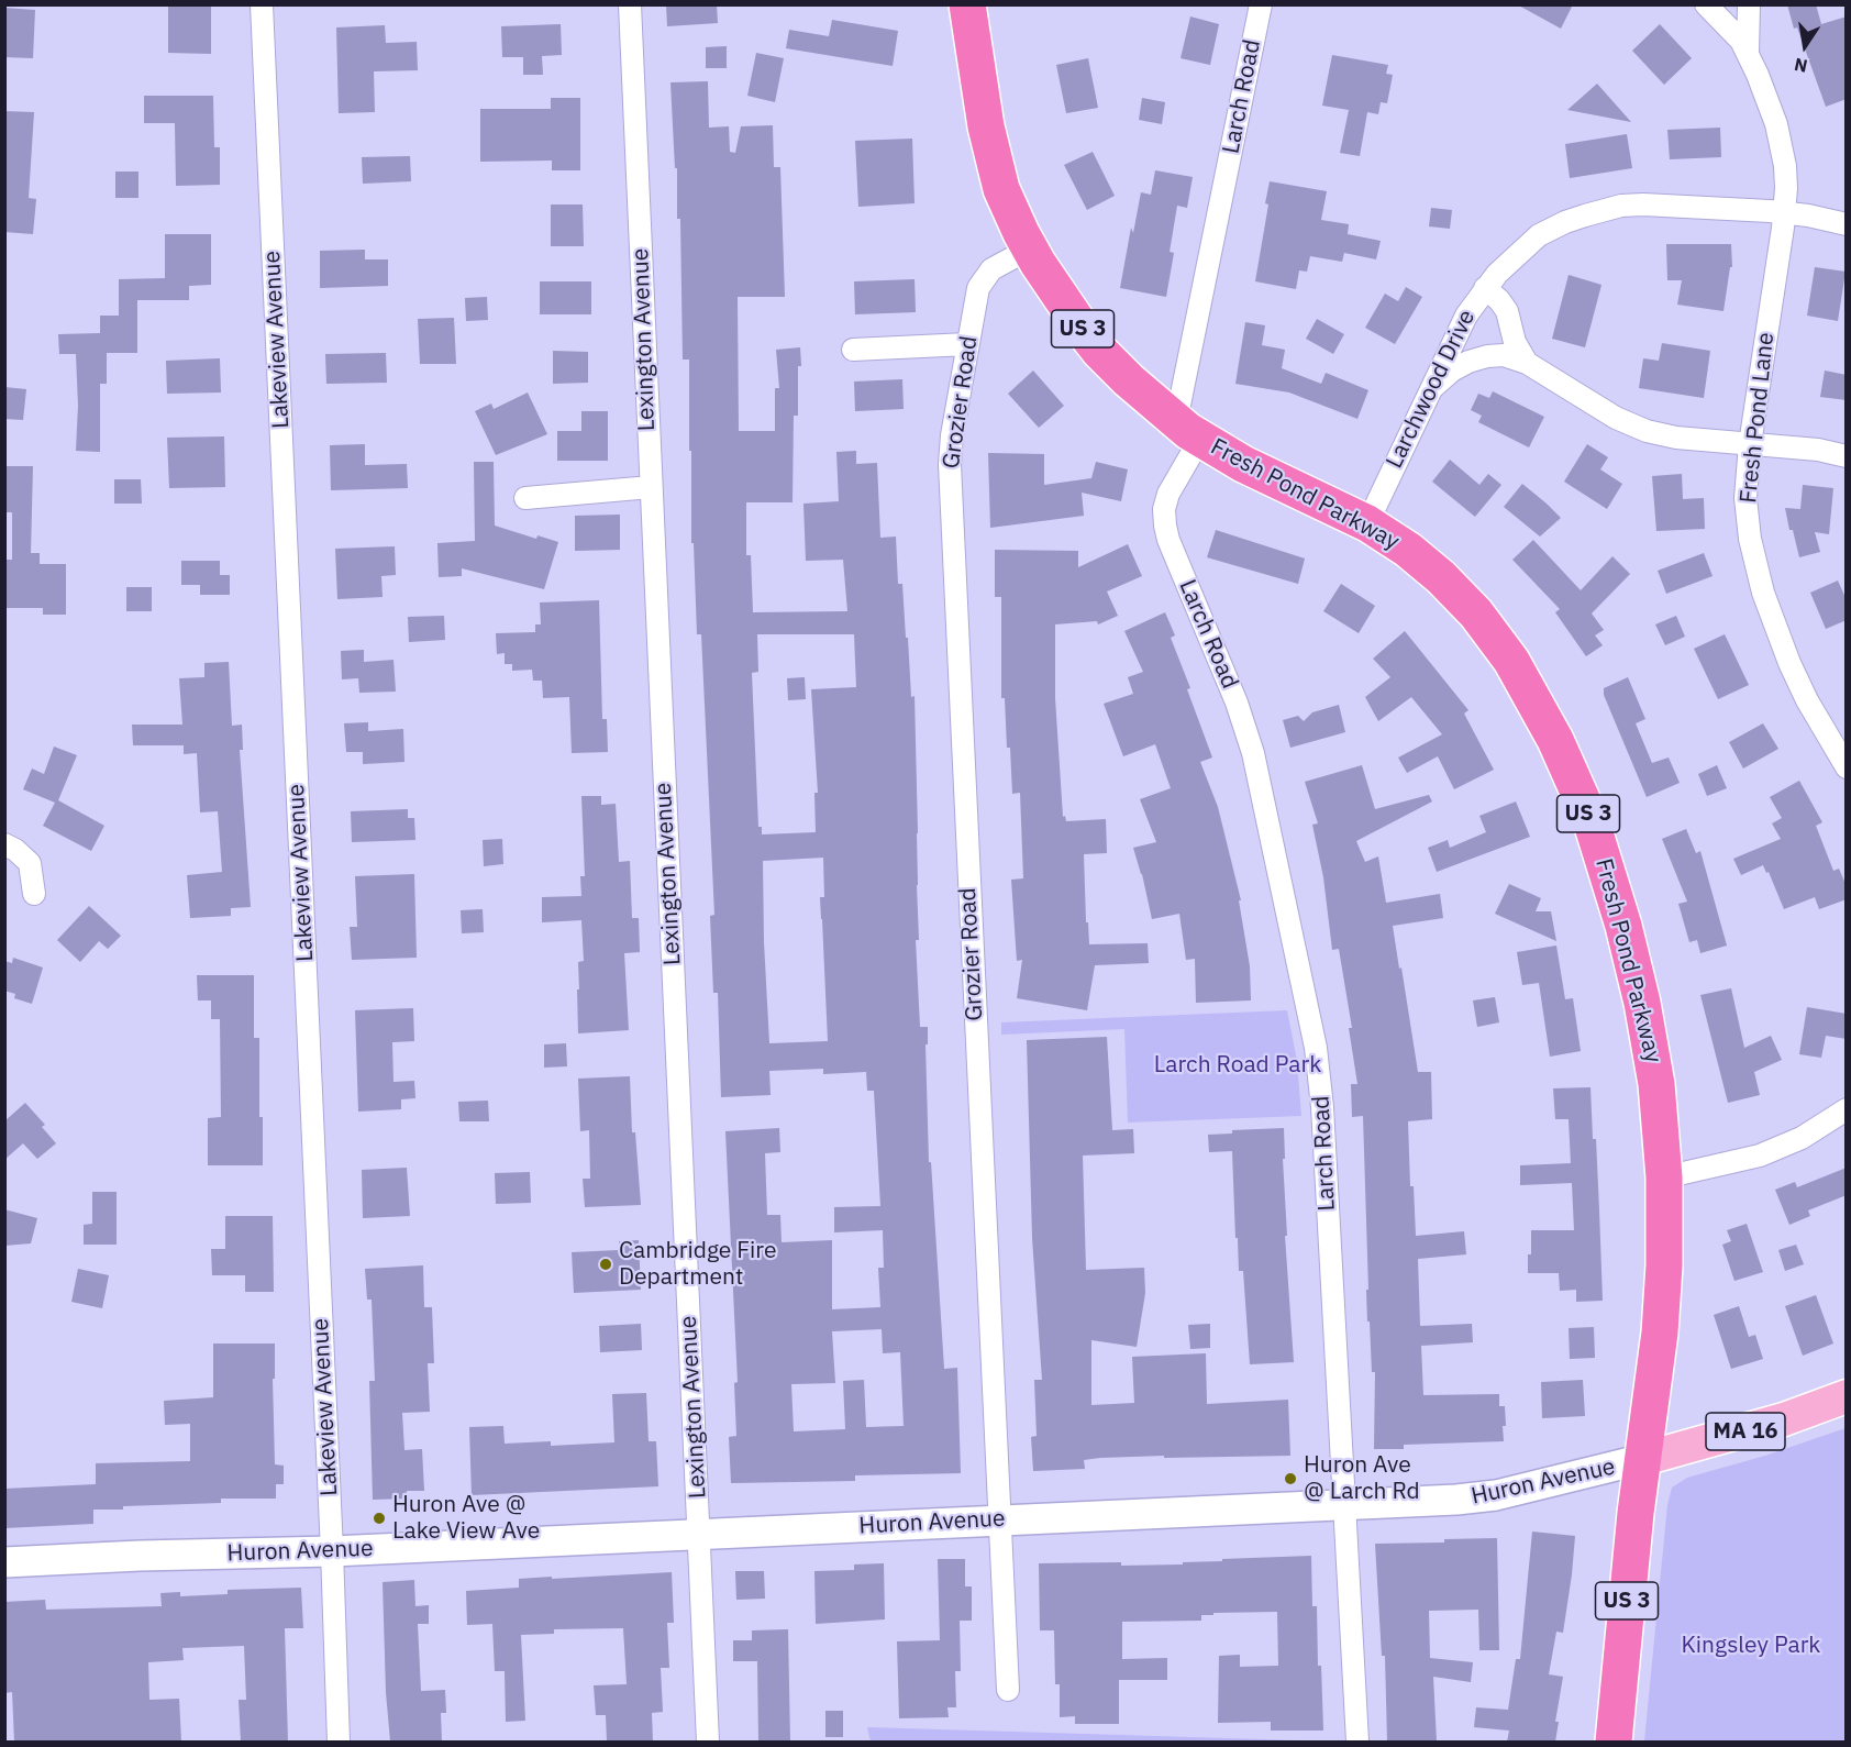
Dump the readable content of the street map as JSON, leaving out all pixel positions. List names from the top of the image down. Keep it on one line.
{"streets":{"highway":["US 3","Fresh Pond Parkway"],"main road":["MA 16","Huron Avenue"],"street":["Larch Road","Lakeview Avenue","Lexington Avenue","Larchwood Drive","Grozier Road","Fresh Pond Lane"]},"crossings":[["Larch Road","Fresh Pond Parkway"],["Larch Road","Huron Avenue"],["Lakeview Avenue","Huron Avenue"],["Lexington Avenue","Huron Avenue"],["Larchwood Drive","Fresh Pond Lane"],["Larchwood Drive","Fresh Pond Parkway"],["Grozier Road","Fresh Pond Parkway"],["Grozier Road","Huron Avenue"],["Fresh Pond Parkway","Huron Avenue"]],"parks":["Larch Road Park","Kingsley Park"],"places":["Cambridge Fire Department","Huron Ave @ Larch Rd","Huron Ave @ Lake View Ave"],"north":"bottom"}
